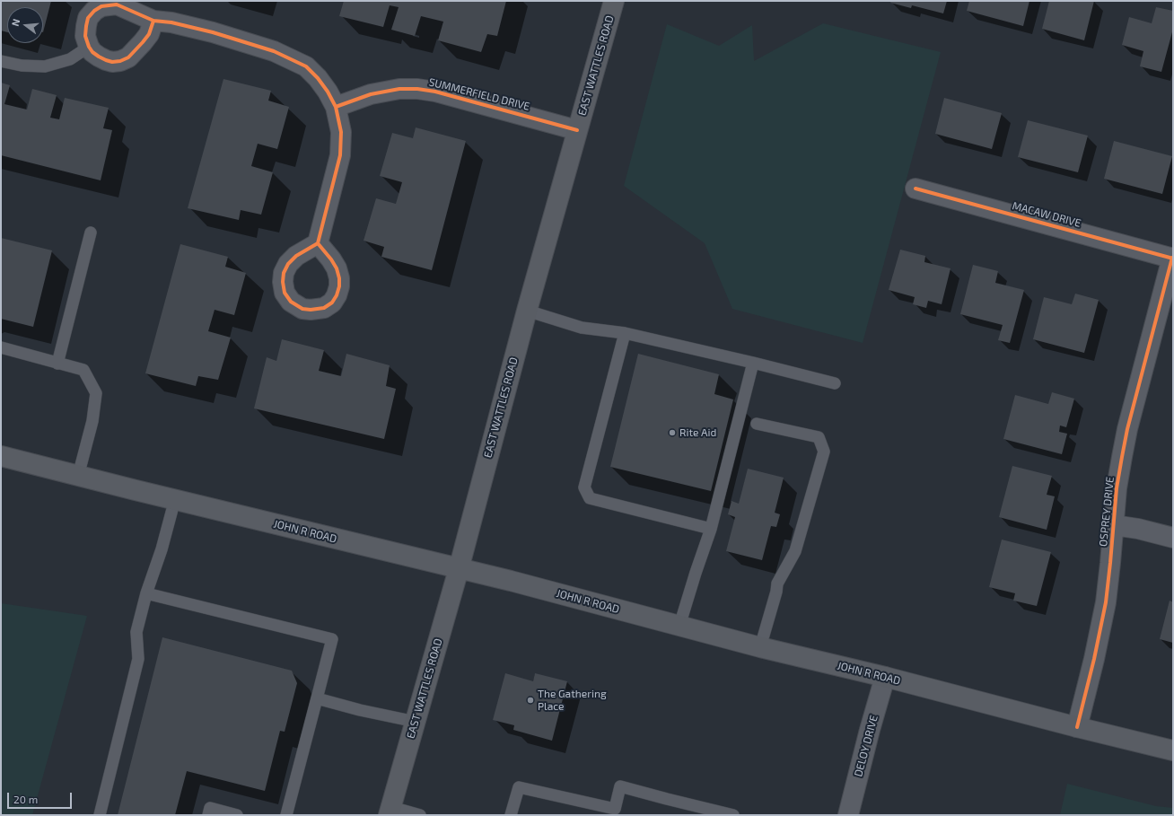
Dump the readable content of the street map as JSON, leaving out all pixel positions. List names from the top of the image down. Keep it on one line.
{"streets":{"main road":["EAST WATTLES ROAD","JOHN R ROAD"],"street":["SUMMERFIELD DRIVE","MACAW DRIVE","OSPREY DRIVE","DELOY DRIVE"]},"crossings":[["EAST WATTLES ROAD","SUMMERFIELD DRIVE"],["EAST WATTLES ROAD","JOHN R ROAD"],["MACAW DRIVE","OSPREY DRIVE"],["OSPREY DRIVE","JOHN R ROAD"],["JOHN R ROAD","DELOY DRIVE"]],"places":["Rite Aid","The Gathering Place"],"scale_bar":"20 m","north":"left"}
